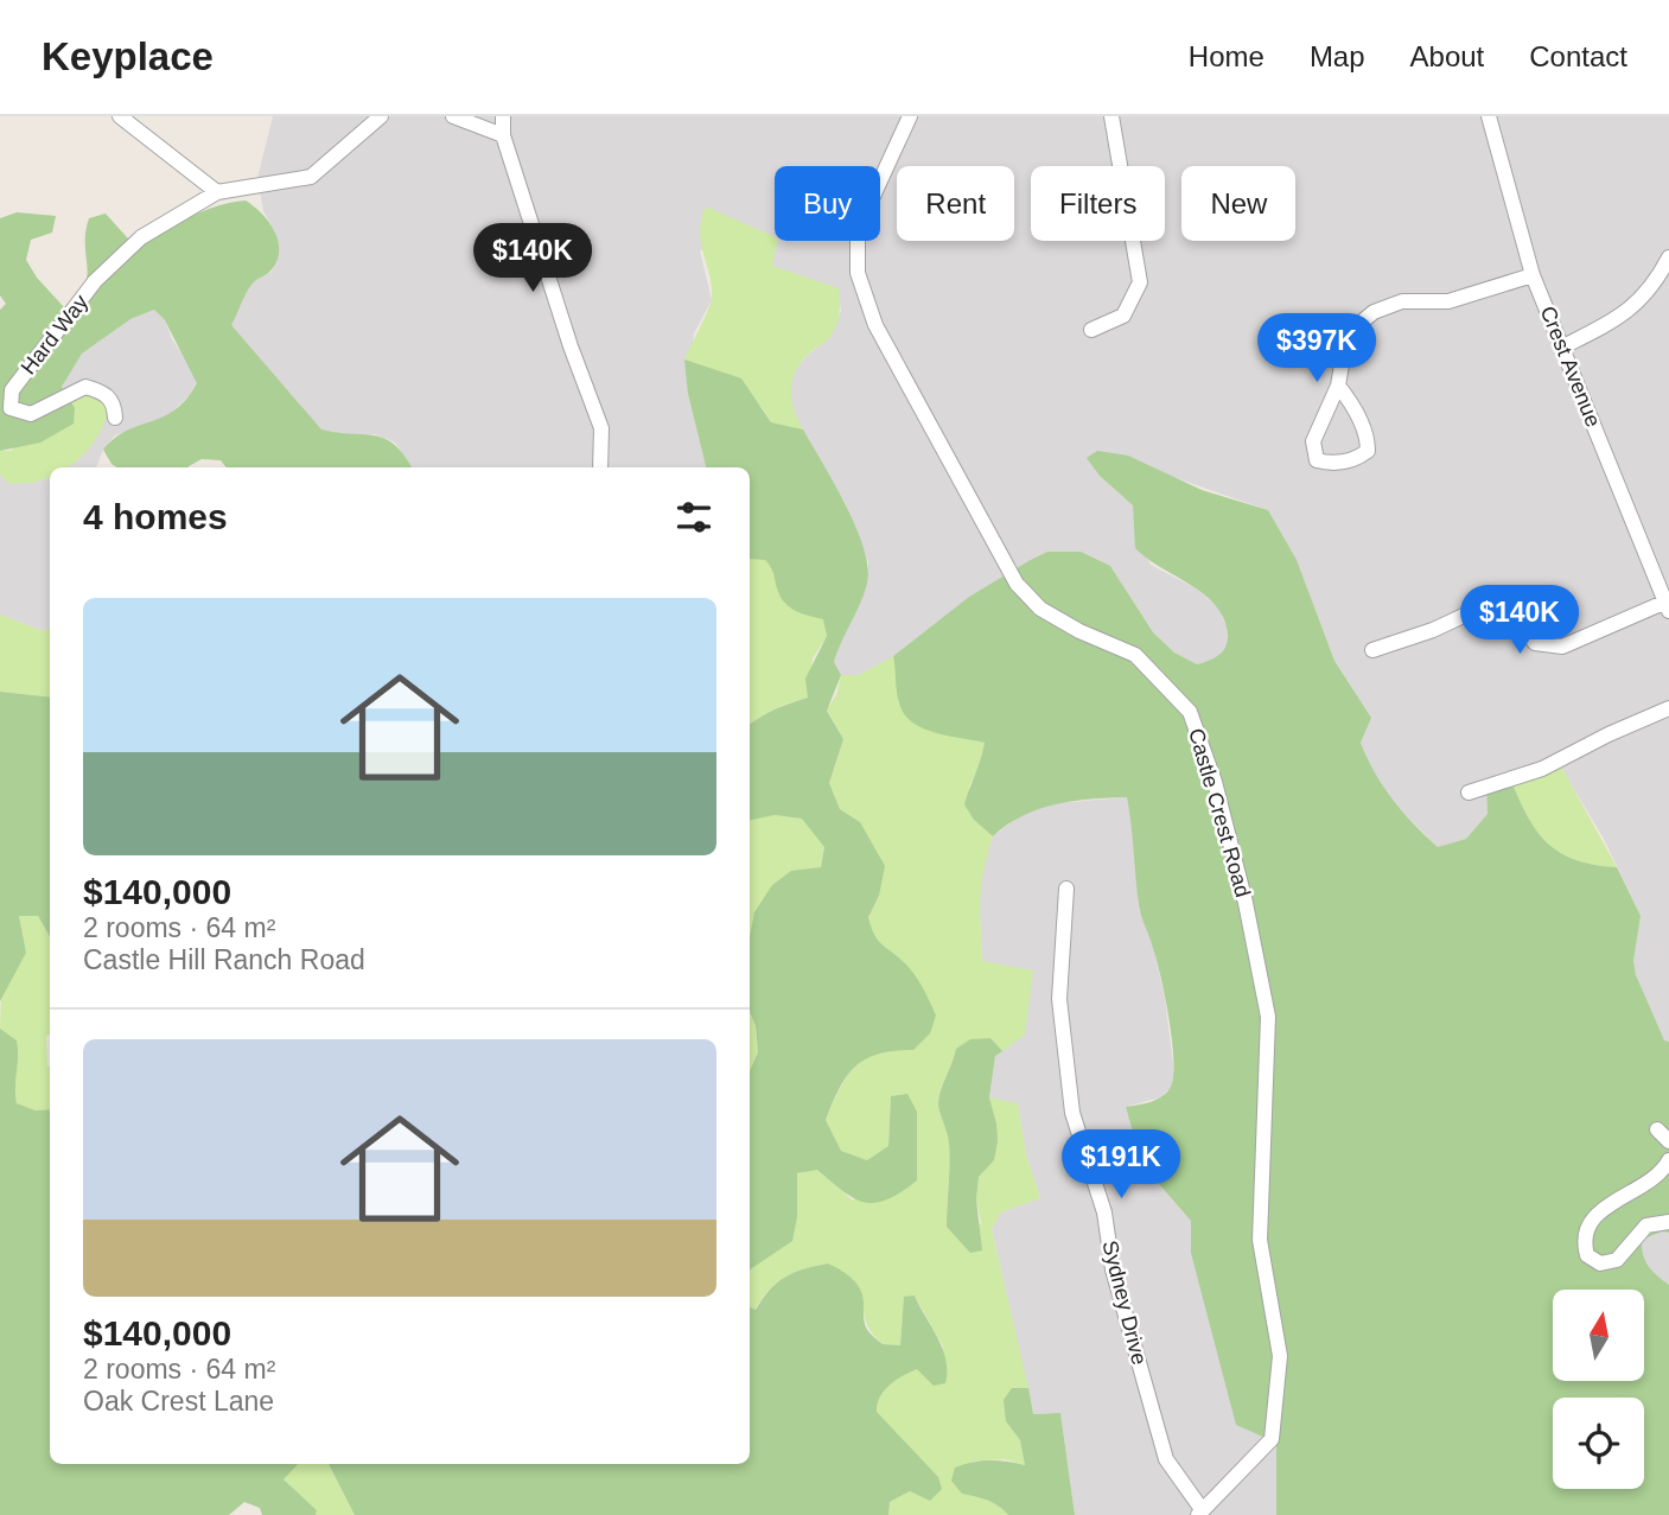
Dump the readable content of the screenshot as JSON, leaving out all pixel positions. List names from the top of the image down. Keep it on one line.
{"streets":{"street":["Hard Way","Crest Avenue","Castle Crest Road","Sydney Drive"]},"crossings":[["Castle Crest Road","Sydney Drive"]],"north":"top","page":{"header":"Keyplace","nav":["Home","Map","About","Contact"],"chip":["Buy","Rent","Filters","New"],"price":["$140K","$397K","$140K","$191K"],"heading":"4 homes","list":[{"name":"$140,000","note":"2 rooms · 64 m² · Castle Hill Ranch Road"},{"name":"$140,000","note":"2 rooms · 64 m² · Oak Crest Lane"}]}}
